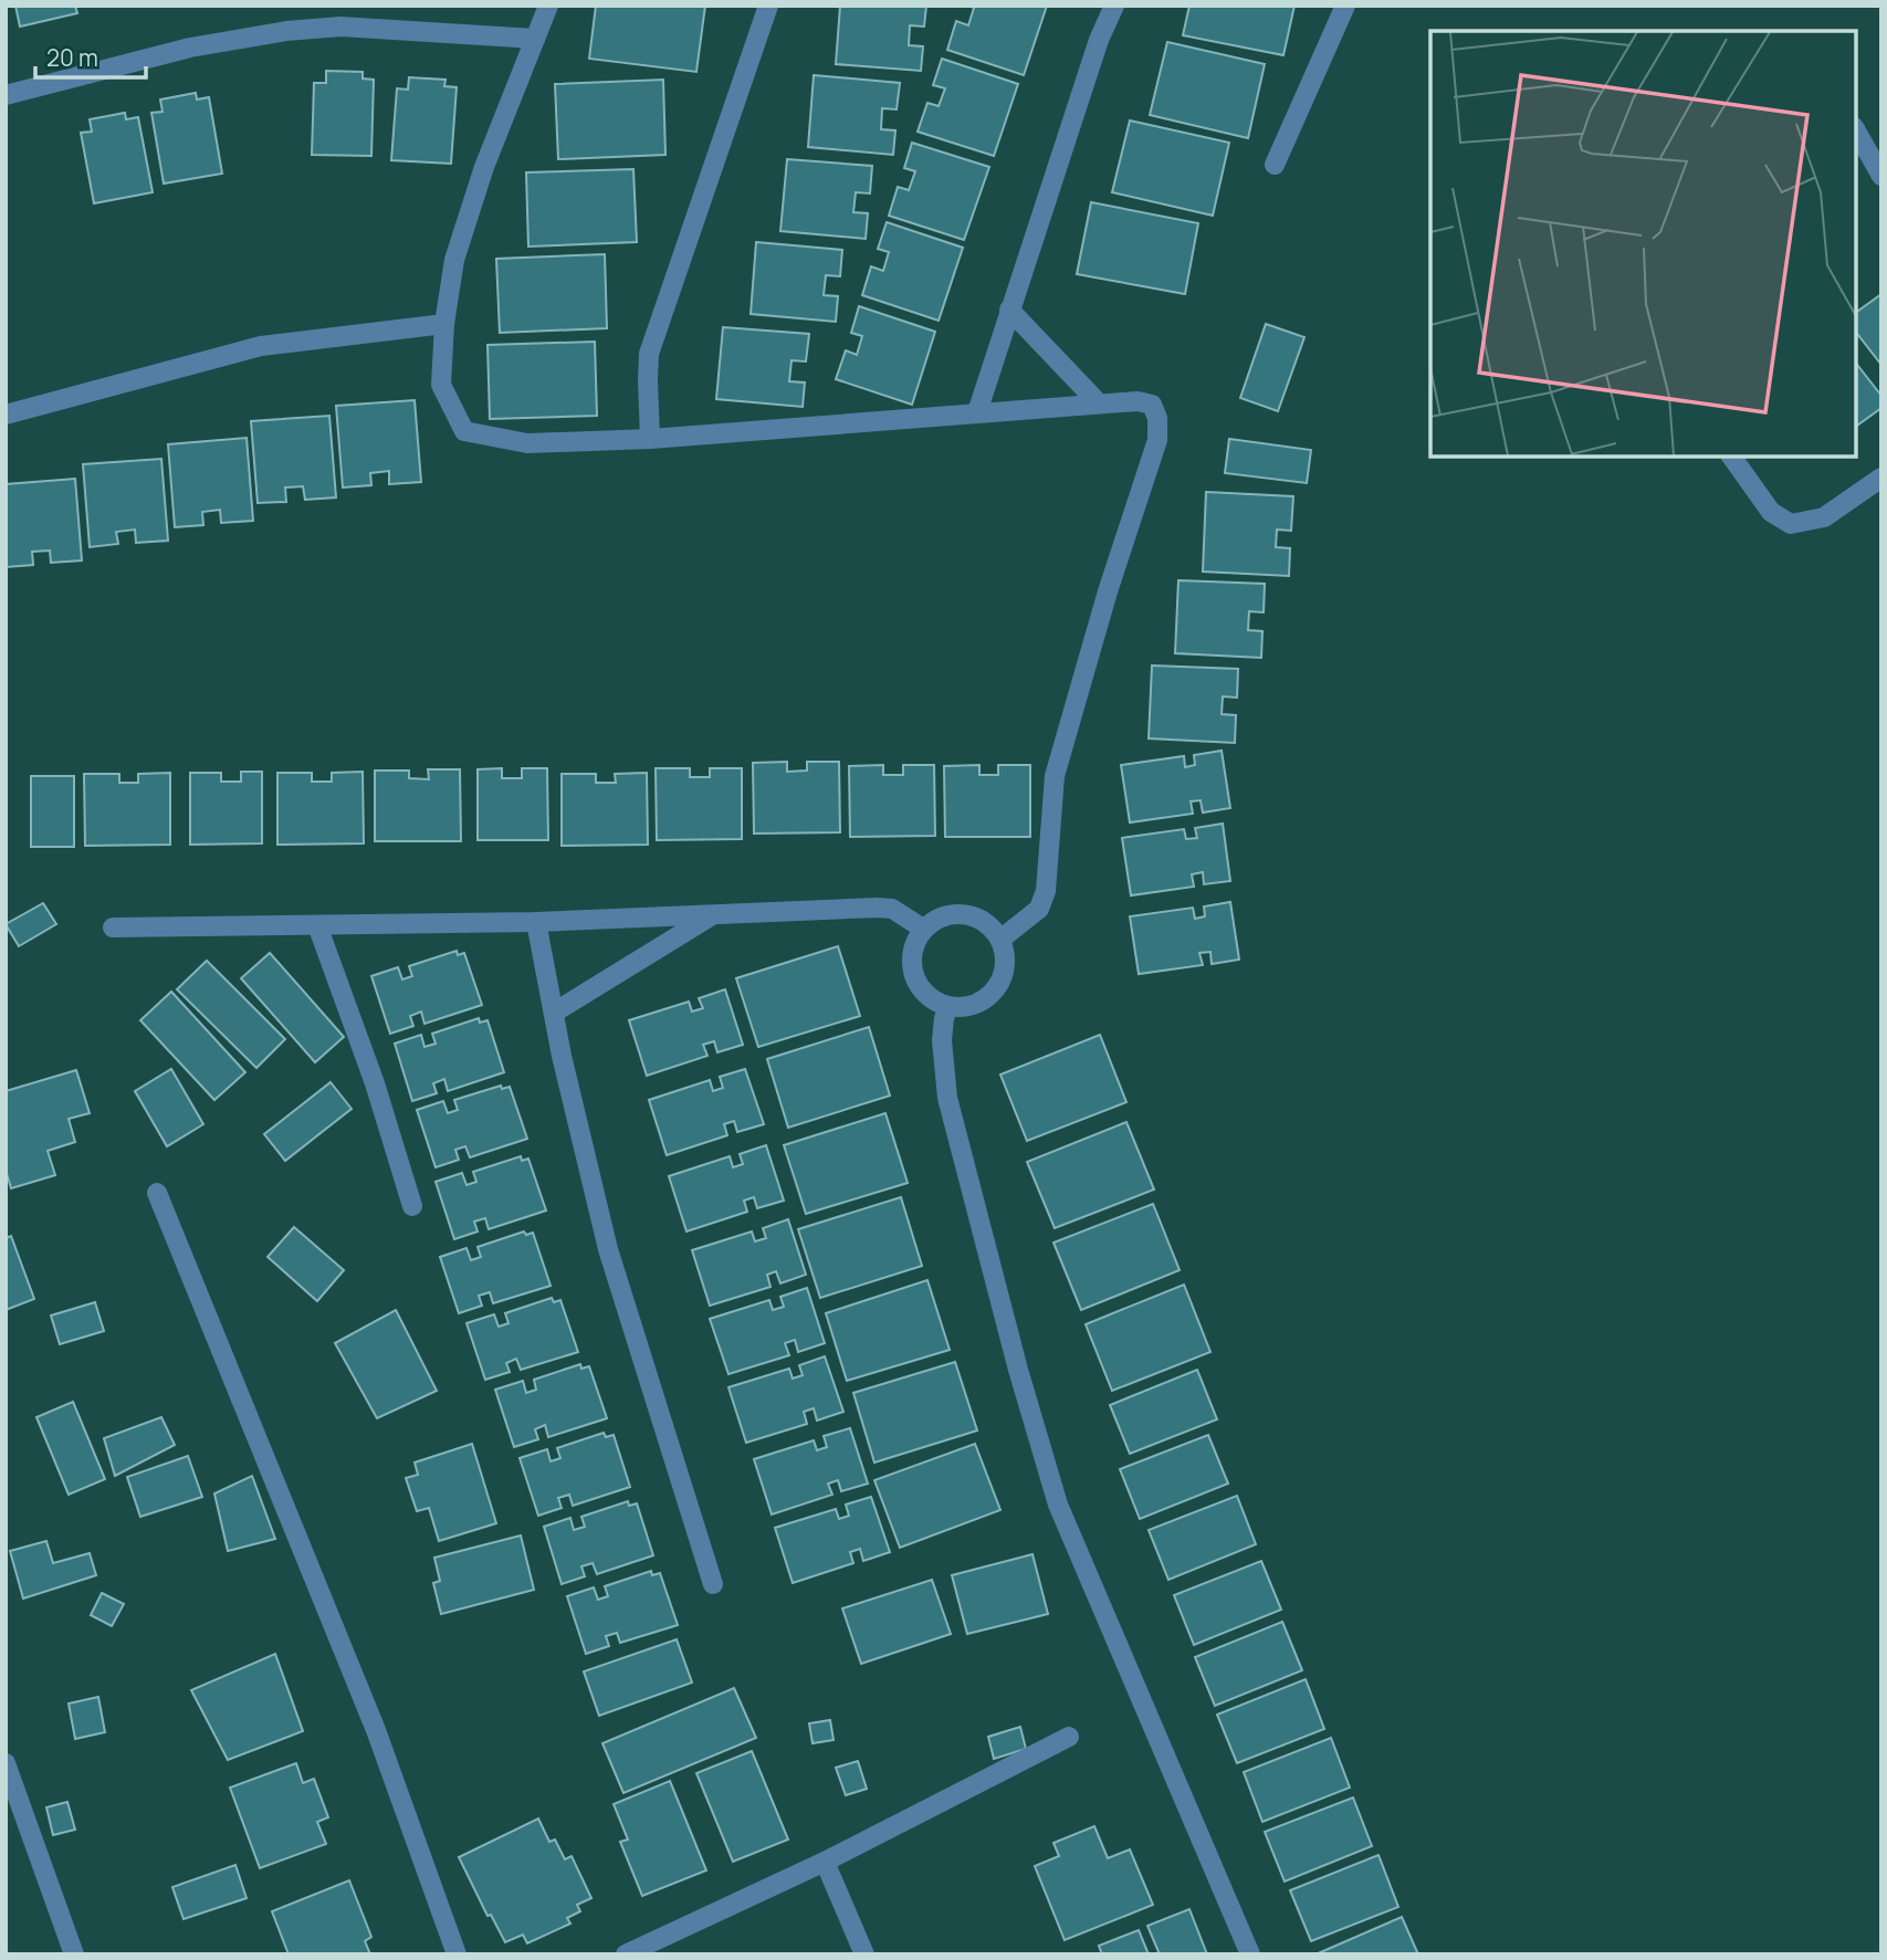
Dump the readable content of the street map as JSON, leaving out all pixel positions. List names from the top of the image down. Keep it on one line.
{"scale_bar":"20 m"}
